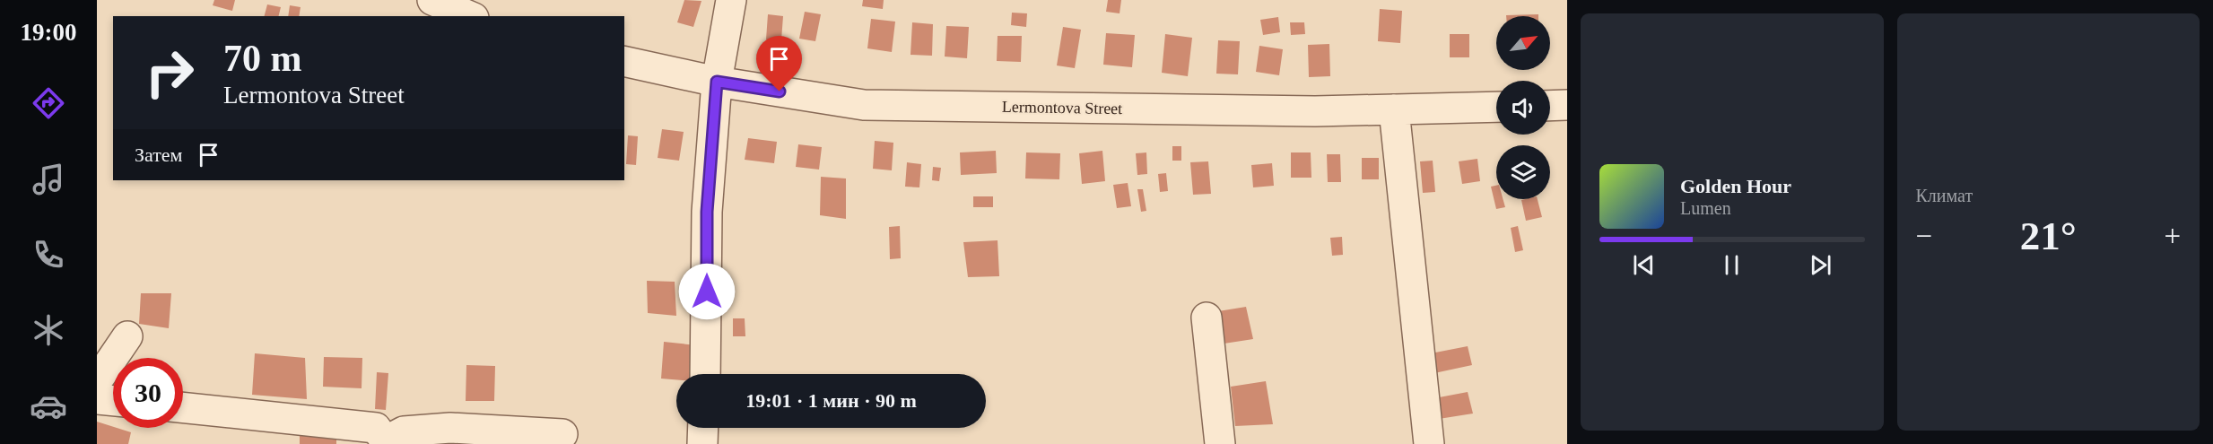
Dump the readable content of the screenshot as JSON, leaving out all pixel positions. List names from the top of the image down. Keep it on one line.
{"streets":{"street":["Lermontova Street"]},"north":"top right","page":{"tabs":"19:00","tile":"Климат","turn":["70 m","Lermontova Street"],"then":"Затем","song":["Golden Hour","Lumen"],"heat":["−","21°","+"],"limit":"30","trip":"19:01 · 1 мин · 90 m"}}
